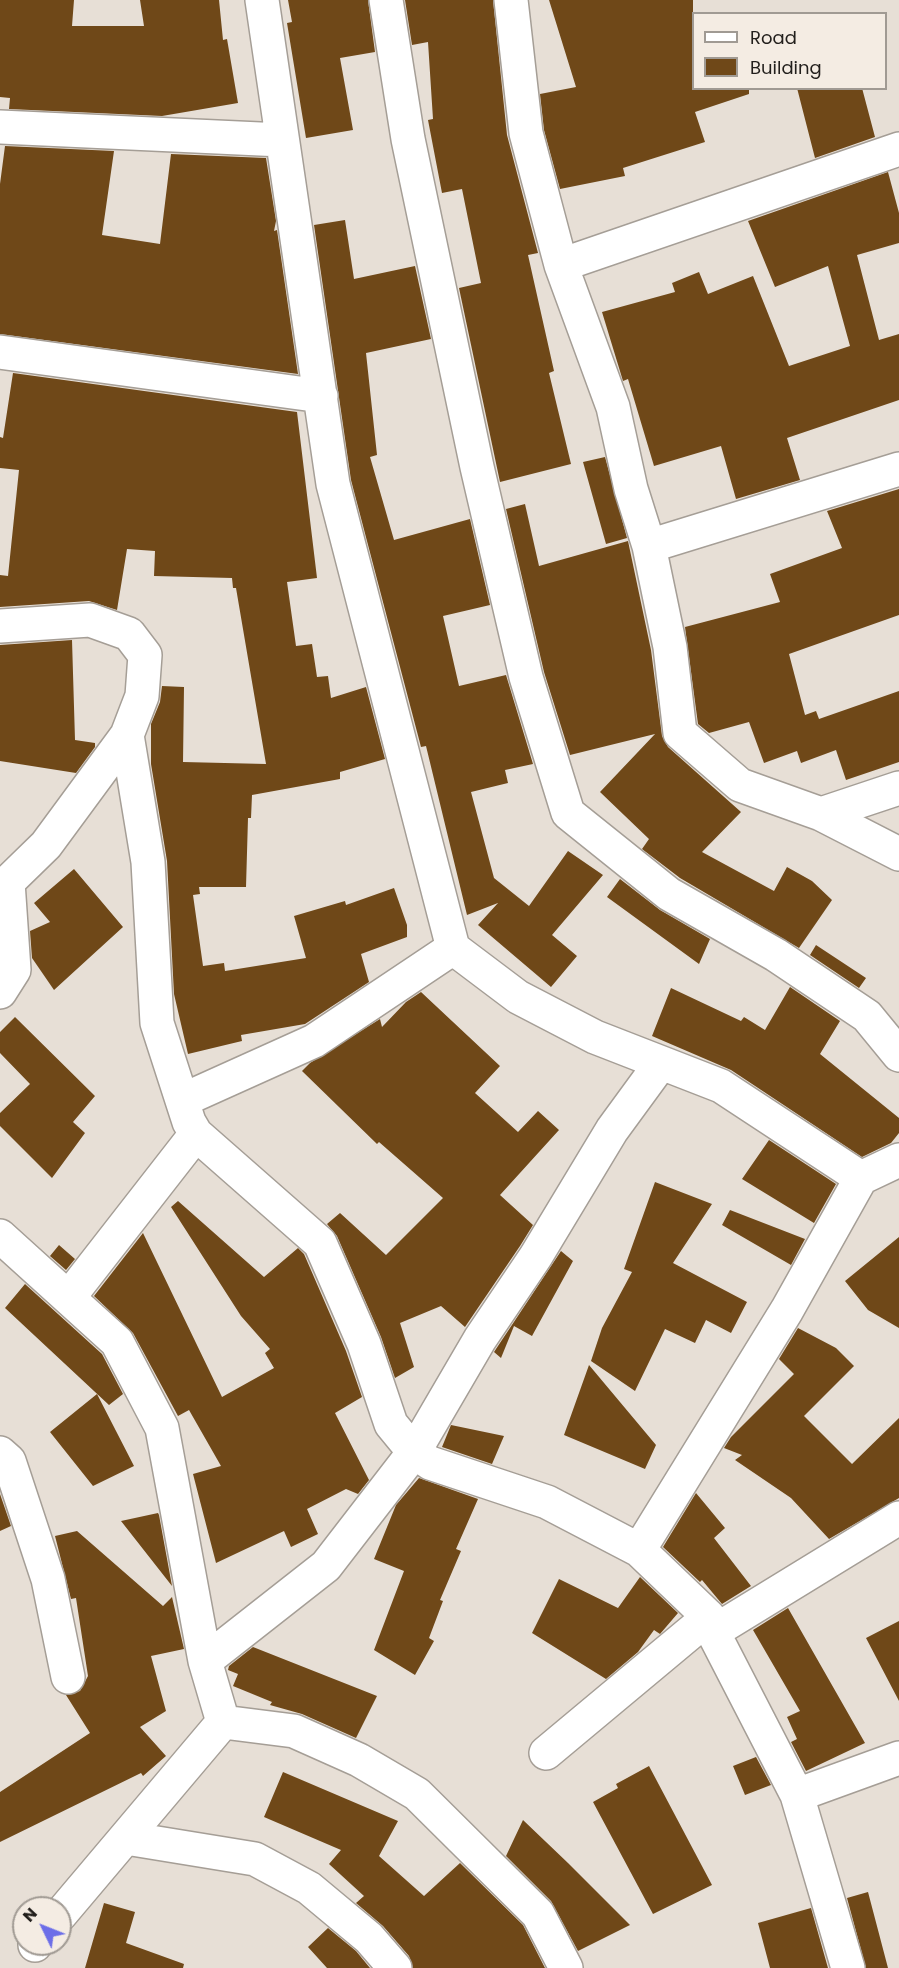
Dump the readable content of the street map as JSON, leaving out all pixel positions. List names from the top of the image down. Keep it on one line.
{"legend":["Road","Building"],"north":"top left"}
